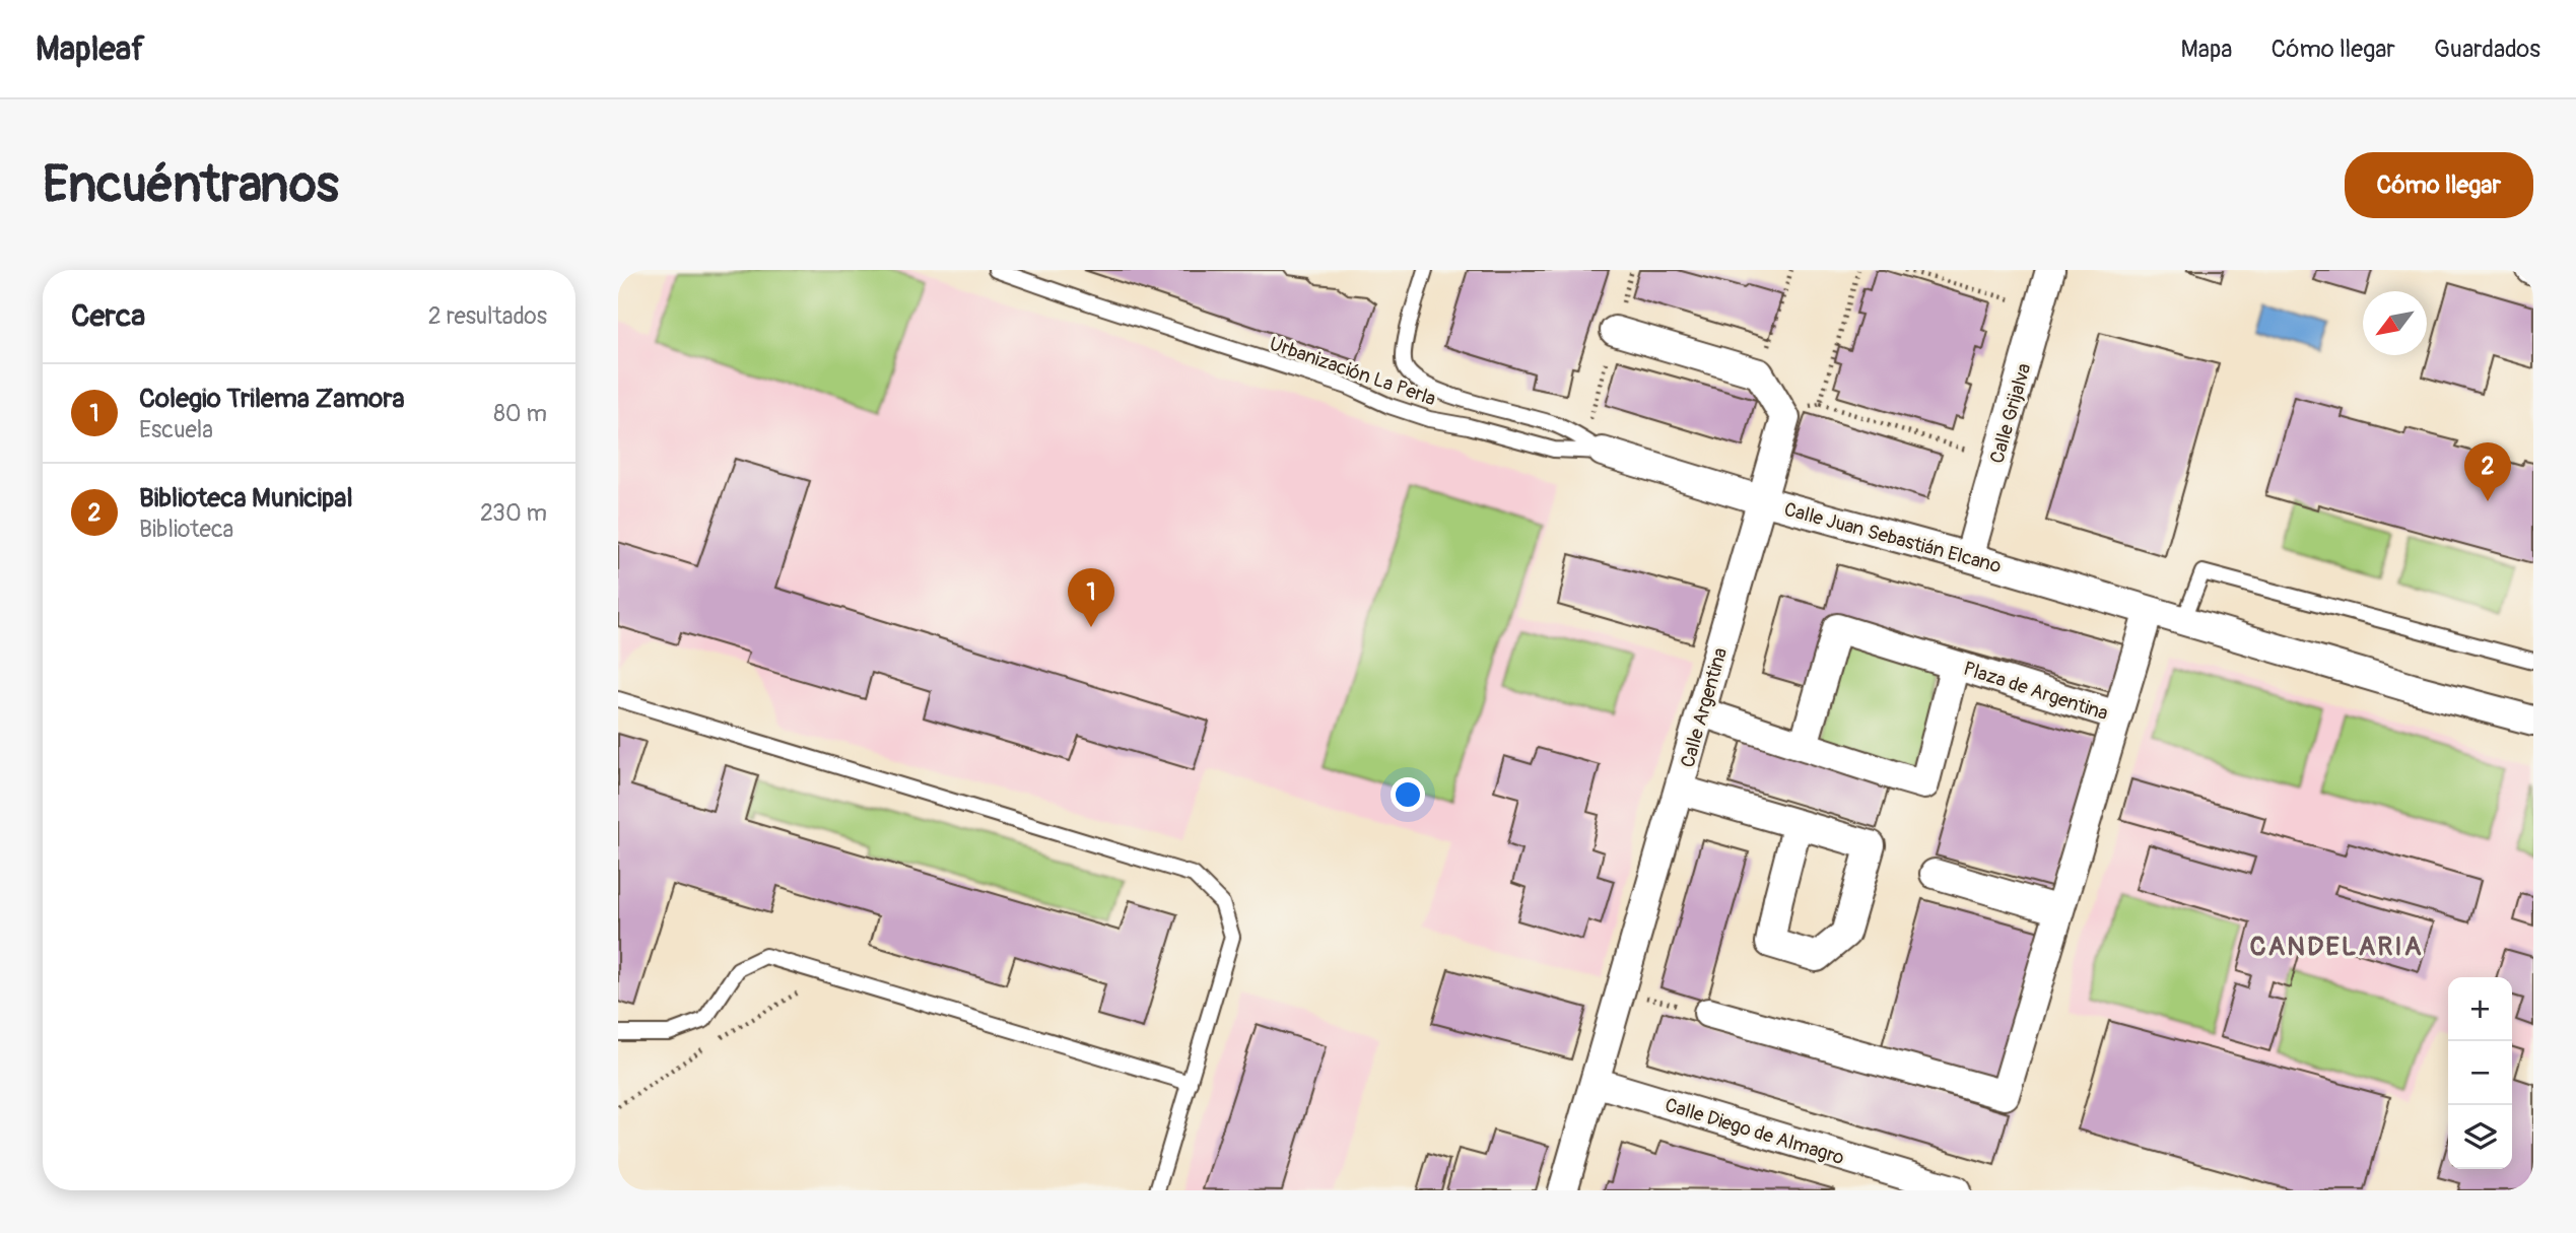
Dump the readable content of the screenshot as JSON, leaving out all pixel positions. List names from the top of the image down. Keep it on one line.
{"streets":{"street":["Calle Grijalva","Calle Juan Sebastián Elcano","Plaza de Argentina","Calle Argentina","Calle Diego de Almagro"],"lane":["Urbanización La Perla"]},"crossings":[["Urbanización La Perla","Calle Juan Sebastián Elcano"],["Calle Grijalva","Calle Juan Sebastián Elcano"],["Calle Juan Sebastián Elcano","Calle Argentina"],["Plaza de Argentina","Calle Argentina"],["Calle Argentina","Calle Diego de Almagro"]],"districts":["CANDELARIA"],"north":"bottom left","page":{"header":"Mapleaf","nav":["Mapa","Cómo llegar","Guardados"],"buttons":"Cómo llegar","title":"Encuéntranos","heading":["Cerca","2 resultados"],"list":[{"mark":"1","name":"Colegio Trilema Zamora","note":"Escuela","value":"80 m"},{"mark":"2","name":"Biblioteca Municipal","note":"Biblioteca","value":"230 m"}],"pins":["2","1"],"map_buttons":["+","−"]}}
